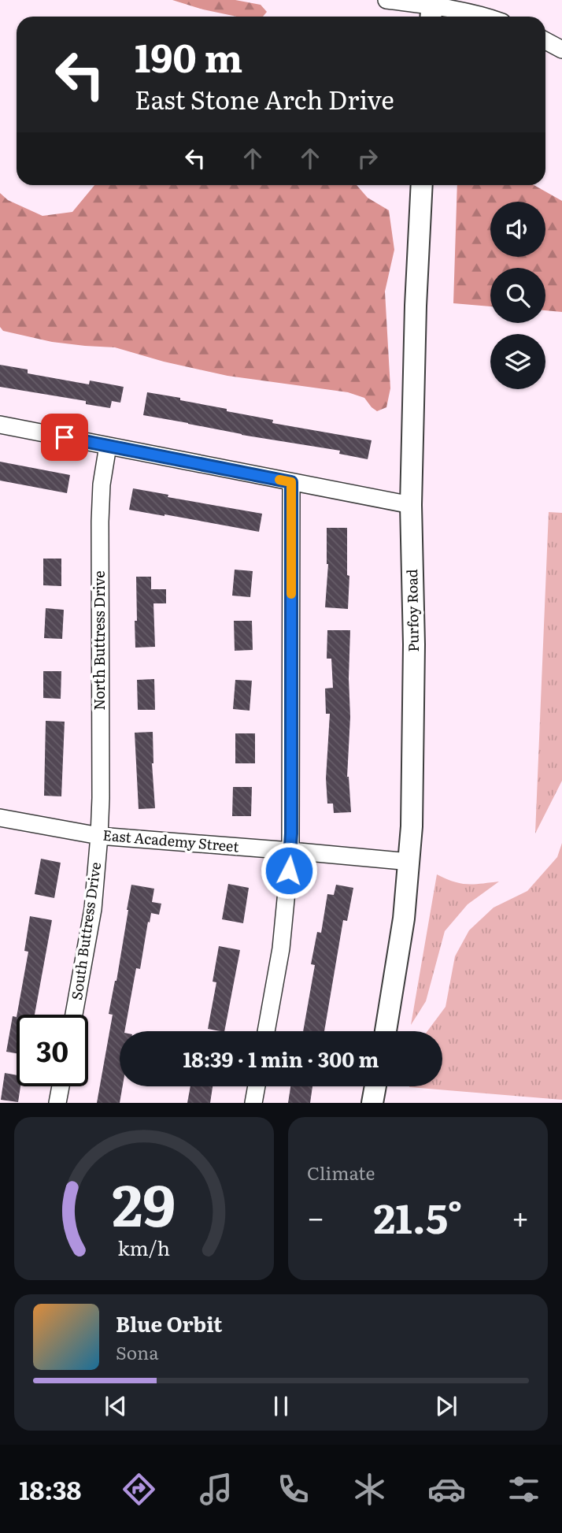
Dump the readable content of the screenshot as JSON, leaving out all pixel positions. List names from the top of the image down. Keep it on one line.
{"streets":{"street":["Purfoy Road","North Buttress Drive","East Academy Street","South Buttress Drive"]},"crossings":[["Purfoy Road","East Academy Street"],["North Buttress Drive","East Academy Street"],["North Buttress Drive","South Buttress Drive"],["East Academy Street","South Buttress Drive"]],"page":{"turn":["190 m","East Stone Arch Drive"],"limit":"30","trip":"18:39 · 1 min · 300 m","tile":"Climate","heat":["−","21.5°","+"],"song":["Blue Orbit","Sona"],"tabs":"18:38","gauge":["29","km/h"]}}
